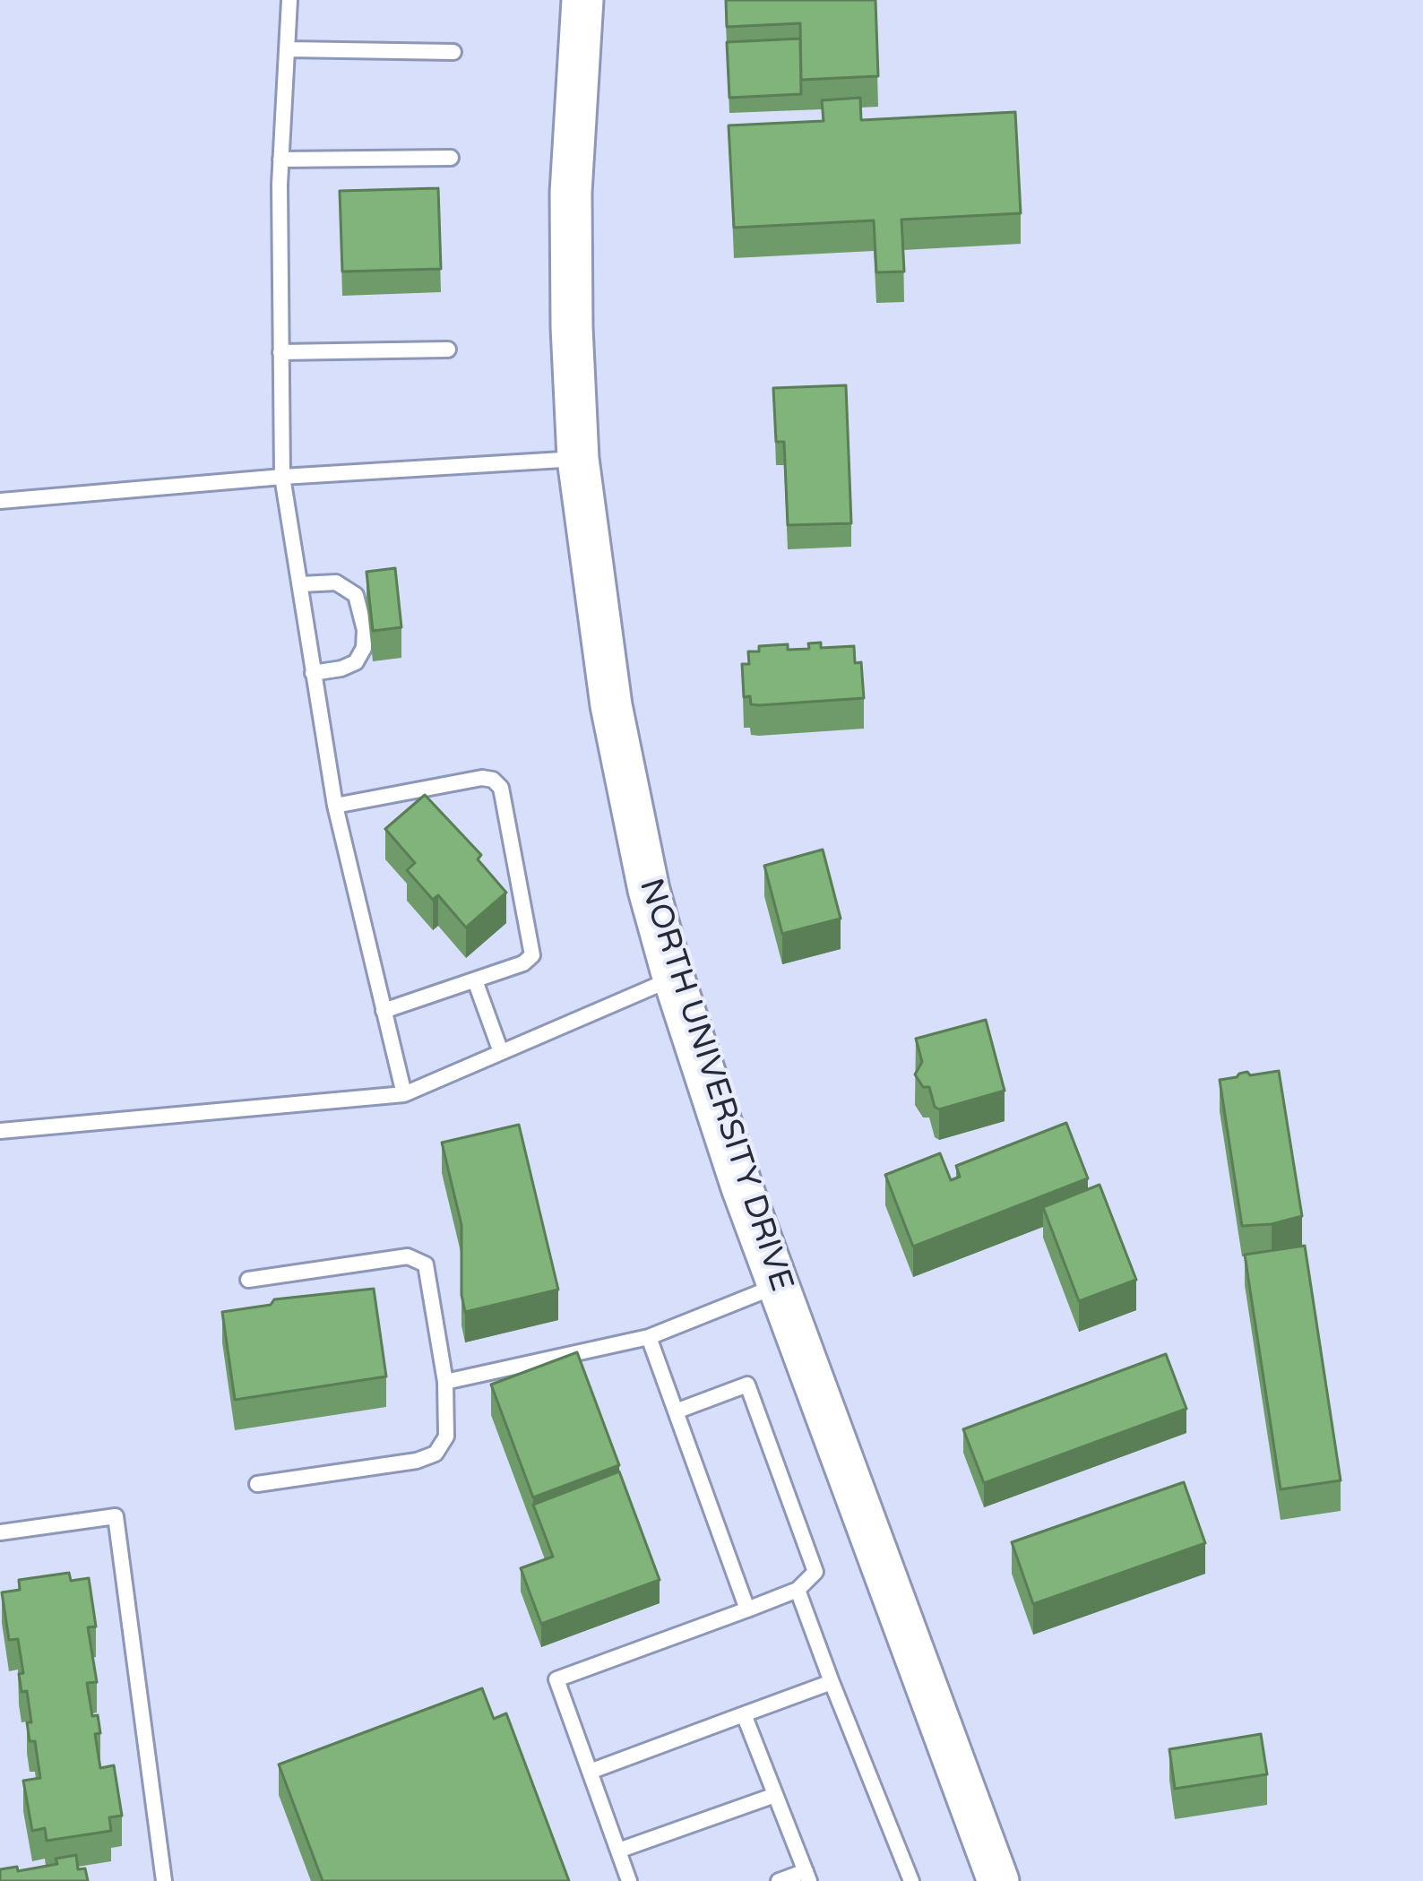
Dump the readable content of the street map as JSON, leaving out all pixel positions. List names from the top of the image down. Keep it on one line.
{"streets":{"main road":["NORTH UNIVERSITY DRIVE"]}}
